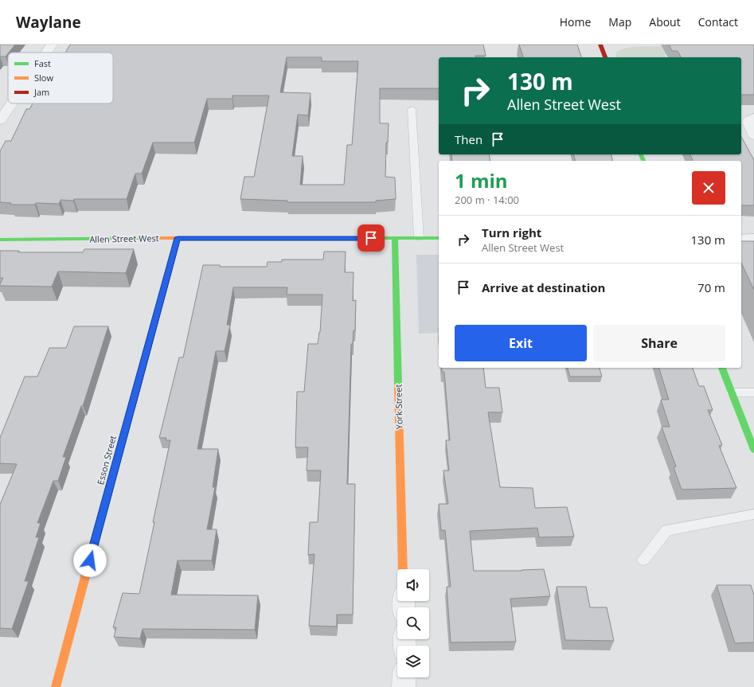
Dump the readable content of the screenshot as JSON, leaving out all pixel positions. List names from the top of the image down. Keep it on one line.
{"streets":{"street":["Allen Street West","York Street","Esson Street"]},"crossings":[["Allen Street West","York Street"],["Allen Street West","Esson Street"]],"legend":["Fast","Slow","Jam"],"page":{"header":"Waylane","nav":["Home","Map","About","Contact"],"turn":["130 m","Allen Street West"],"then":"Then","heading":["1 min","200 m · 14:00"],"list":[{"name":"Turn right","note":"Allen Street West","value":"130 m"},{"name":"Arrive at destination","value":"70 m"}],"buttons":["Exit","Share"]}}
